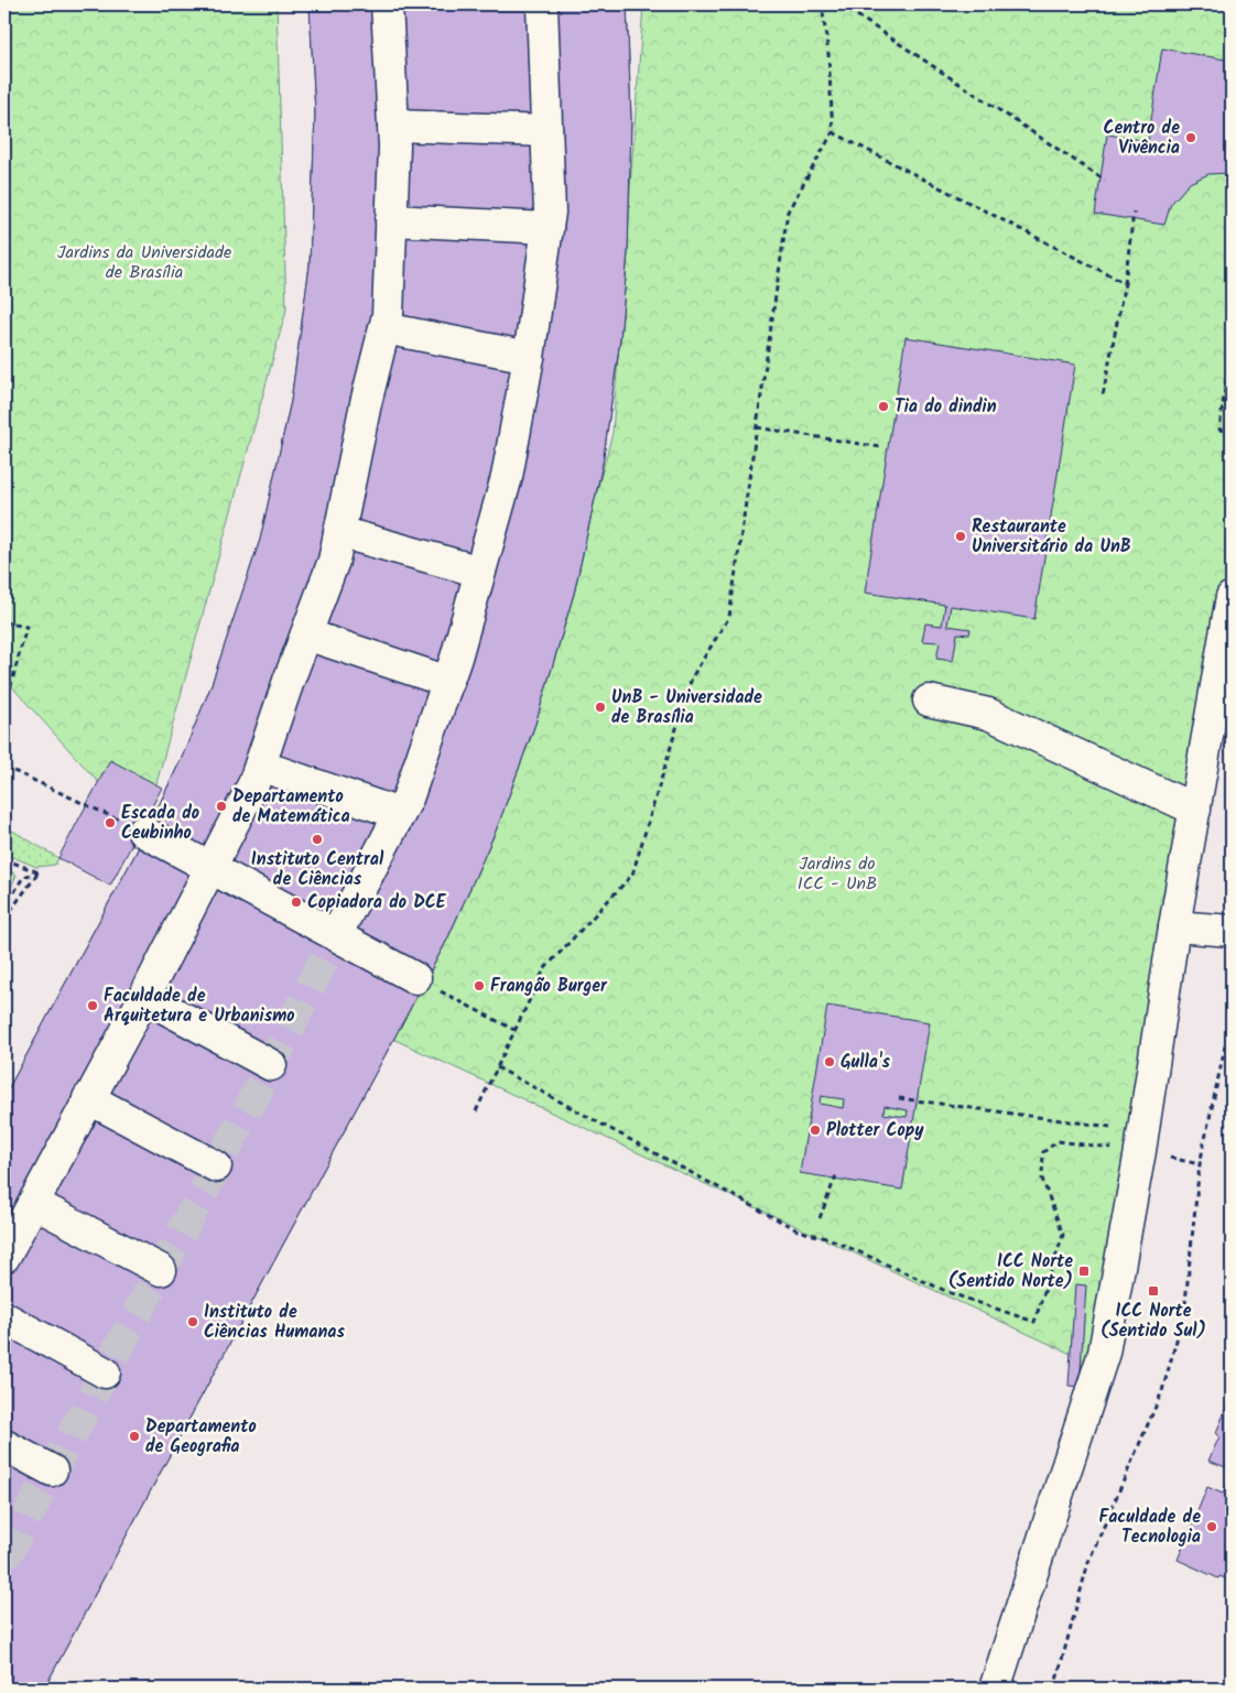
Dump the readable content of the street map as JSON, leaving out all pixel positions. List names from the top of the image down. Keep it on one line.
{"parks":["Jardins da Universidade de Brasília","Jardins do ICC - UnB"],"places":{"other":["Centro de Vivência","Tia do dindin","Restaurante Universitário da UnB","UnB - Universidade de Brasília","Departamento de Matemática","Escada do Ceubinho","Instituto Central de Ciências","Copiadora do DCE","Frangão Burger","Faculdade de Arquitetura e Urbanismo","Gulla's","Plotter Copy","Instituto de Ciências Humanas","Departamento de Geografia","Faculdade de Tecnologia"],"transit":["ICC Norte (Sentido Norte)","ICC Norte (Sentido Sul)"]}}
